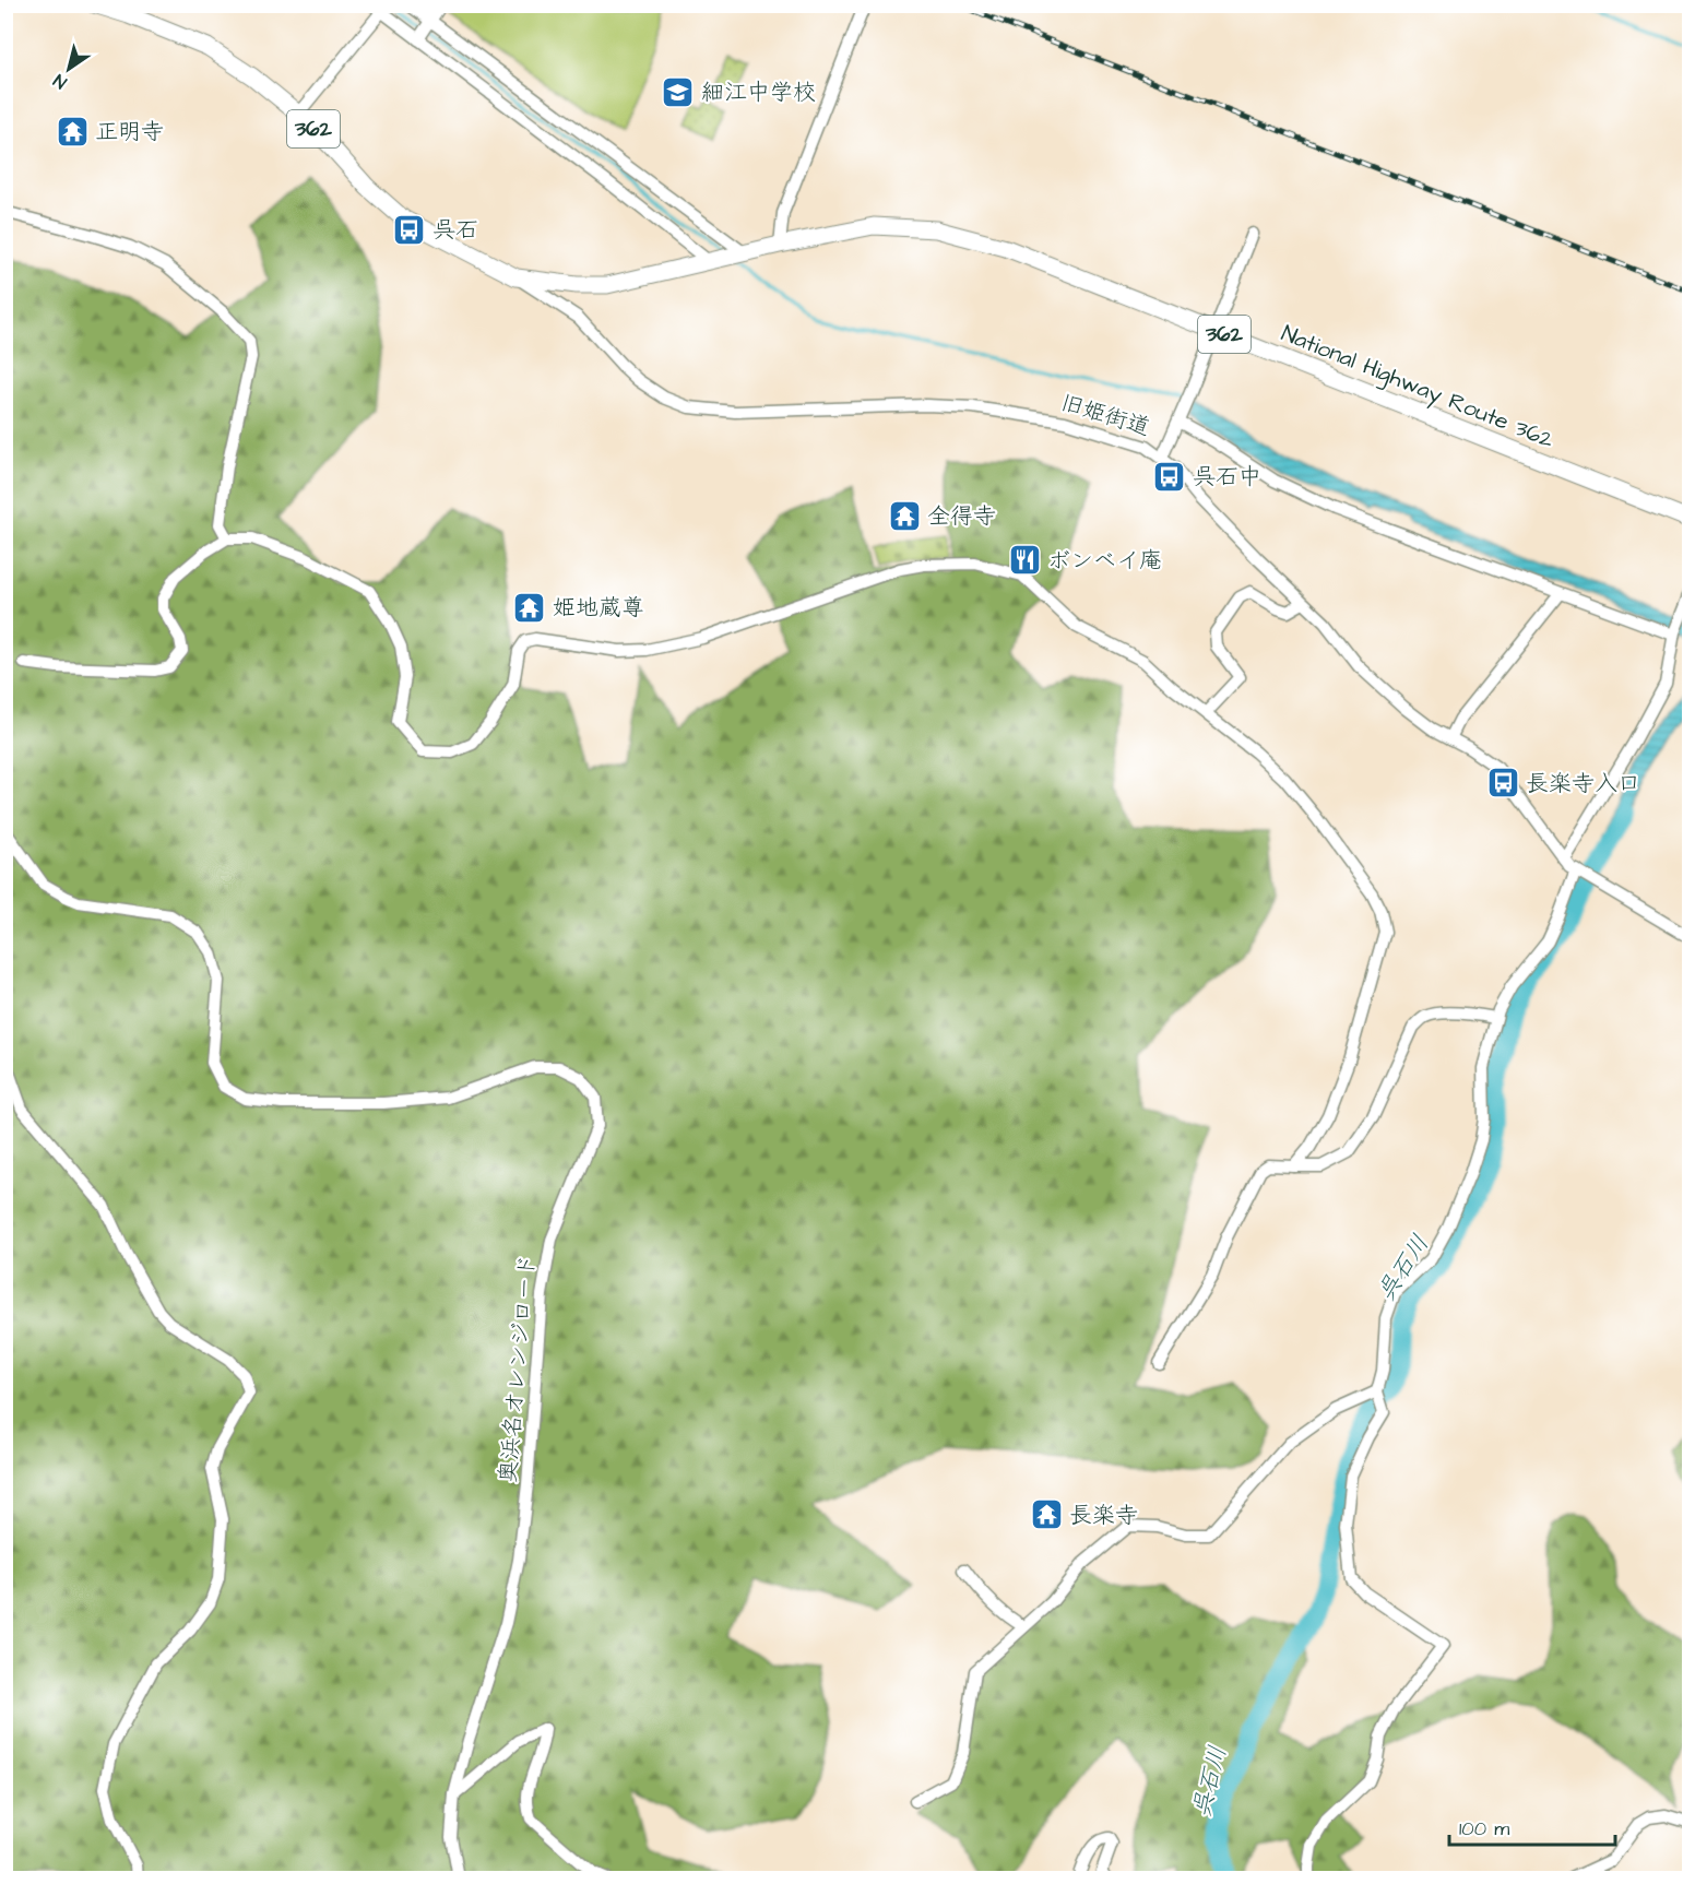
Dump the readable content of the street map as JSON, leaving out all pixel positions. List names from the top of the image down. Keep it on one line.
{"streets":{"highway":["362","National Highway Route 362"],"street":["旧姫街道","奥浜名オレンジロード"]},"crossings":[["National Highway Route 362","旧姫街道"]],"water":["呉石川"],"places":{"school or university":["細江中学校"],"temple":["正明寺","全得寺","姫地蔵尊","長楽寺"],"bus stop":["呉石","呉石中","長楽寺入口"],"restaurant":["ボンベイ庵"]},"scale_bar":"100 m","north":"bottom left"}
